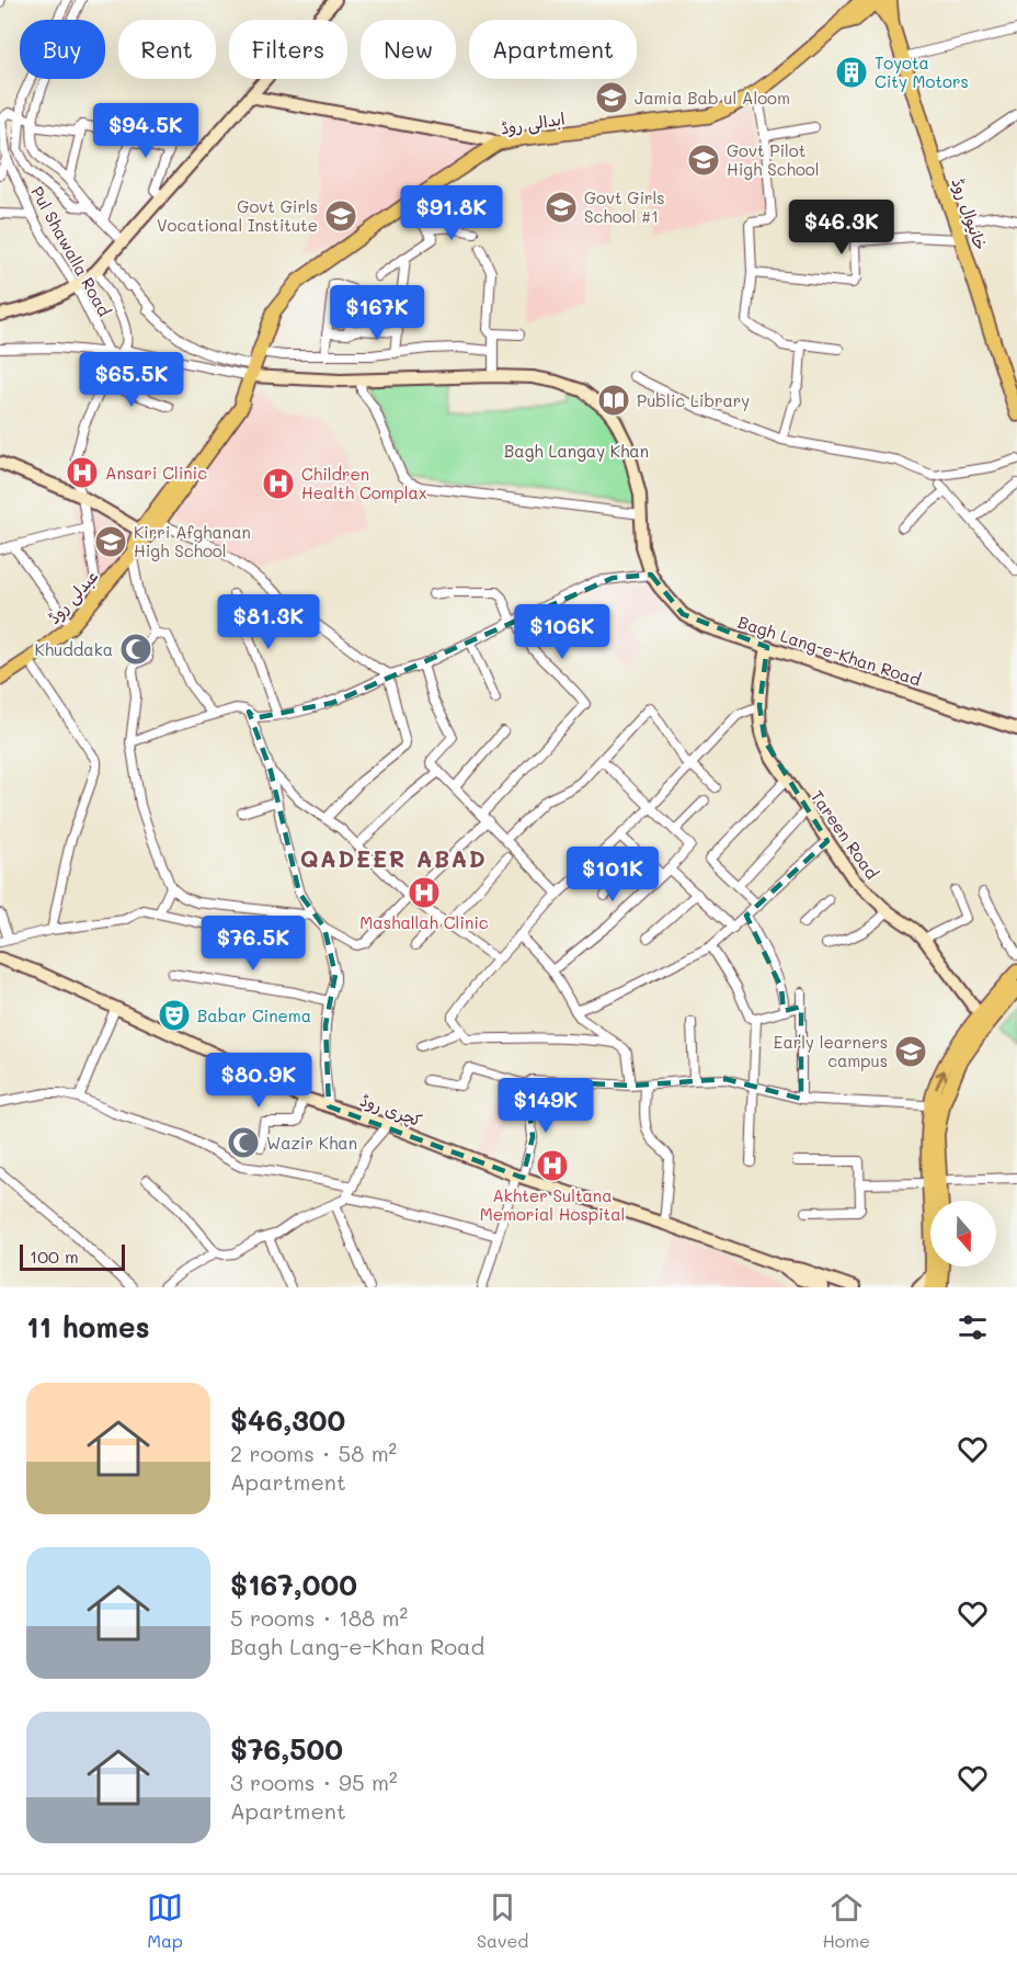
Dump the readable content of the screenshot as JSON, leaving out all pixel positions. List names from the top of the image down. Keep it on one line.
{"streets":{"main road":["ابدالی روڈ","خانیوال روڈ","عبدلی روڈ"],"street":["Pul Shawalla Road","Bagh Lang-e-Khan Road","Tareen Road","کچری روڈ"]},"crossings":[["ابدالی روڈ","عبدلی روڈ"],["Bagh Lang-e-Khan Road","Tareen Road"]],"districts":["QADEER ABAD"],"parks":["Bagh Langay Khan"],"places":{"building":["Toyota City Motors"],"school or university":["Jamia Bab ul Aloom","Govt Pilot High School","Govt Girls School #1","Govt Girls Vocational Institute","Kirri Afghanan High School","Early learners campus"],"library":["Public Library"],"hospital":["Ansari Clinic","Children Health Complax","Mashallah Clinic","Akhter Sultana Memorial Hospital"],"mosque":["Khuddaka","Wazir Khan"],"theatre":["Babar Cinema"]},"scale_bar":"100 m","north":"bottom","page":{"chip":["Buy","Rent","Filters","New","Apartment"],"price":["$94.5K","$91.8K","$46.3K","$167K","$65.5K","$81.3K","$106K","$101K","$76.5K","$80.9K","$149K"],"scale":"100 m","heading":"11 homes","list":[{"name":"$46,300","note":"2 rooms · 58 m² · Apartment"},{"name":"$167,000","note":"5 rooms · 188 m² · Bagh Lang-e-Khan Road"},{"name":"$76,500","note":"3 rooms · 95 m² · Apartment"}],"tabs":["Map","Saved","Home"]}}
